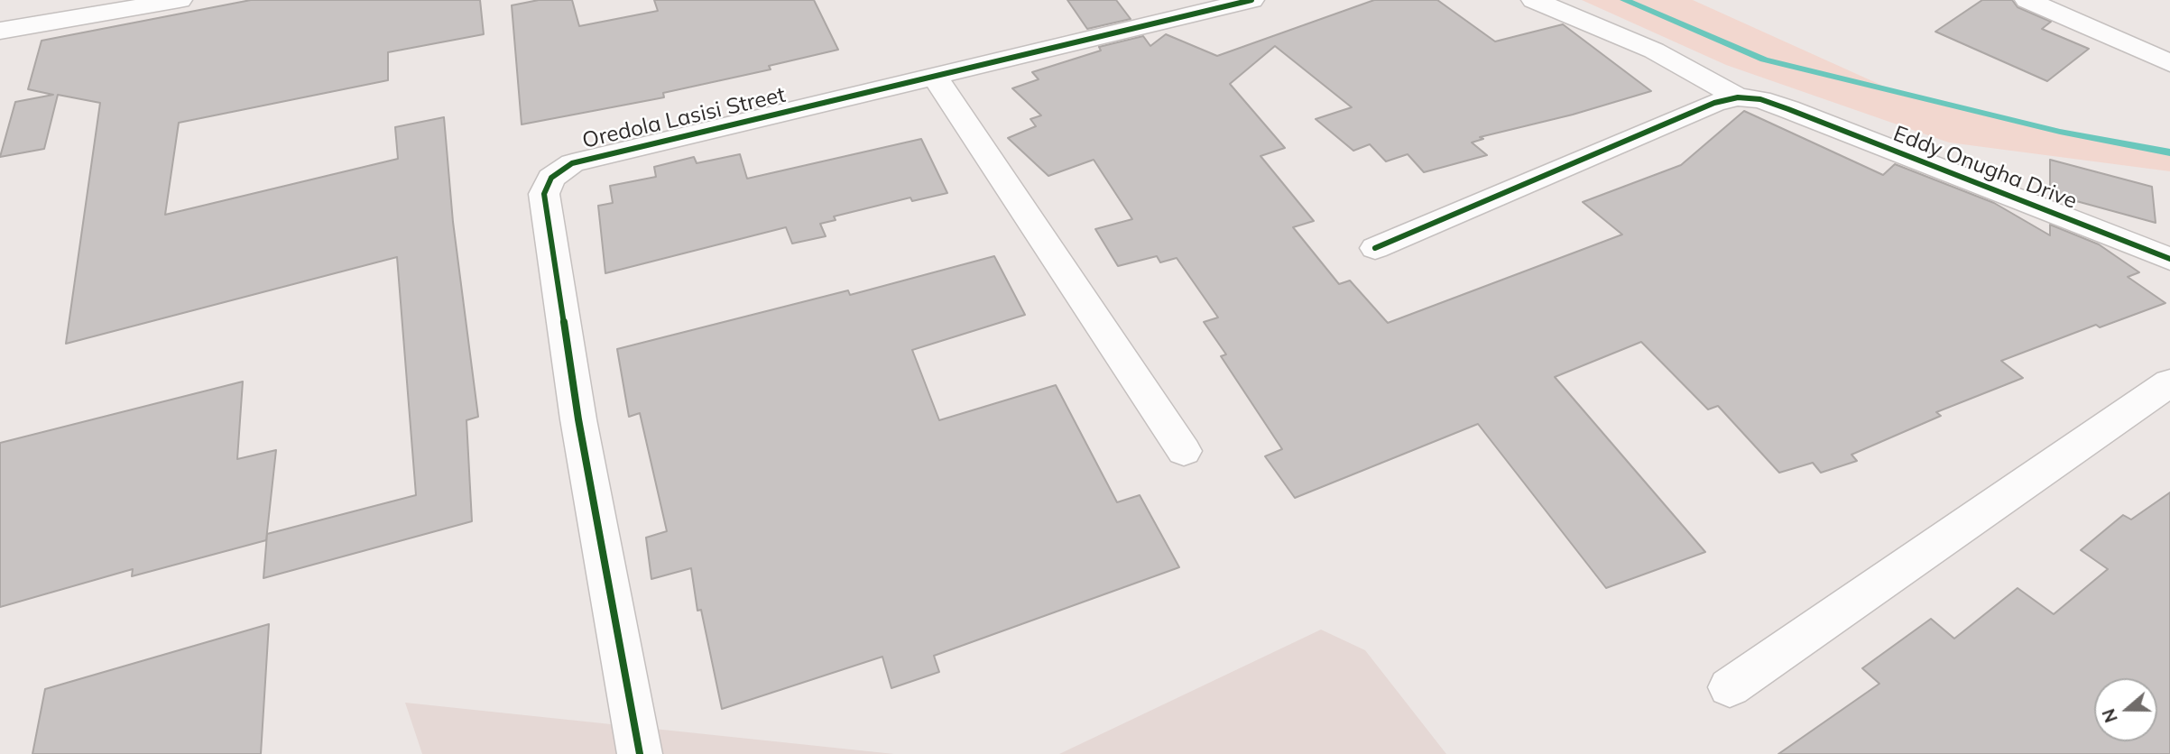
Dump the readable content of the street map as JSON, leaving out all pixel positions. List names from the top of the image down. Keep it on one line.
{"streets":{"street":["Oredola Lasisi Street","Eddy Onugha Drive"]},"north":"left"}
